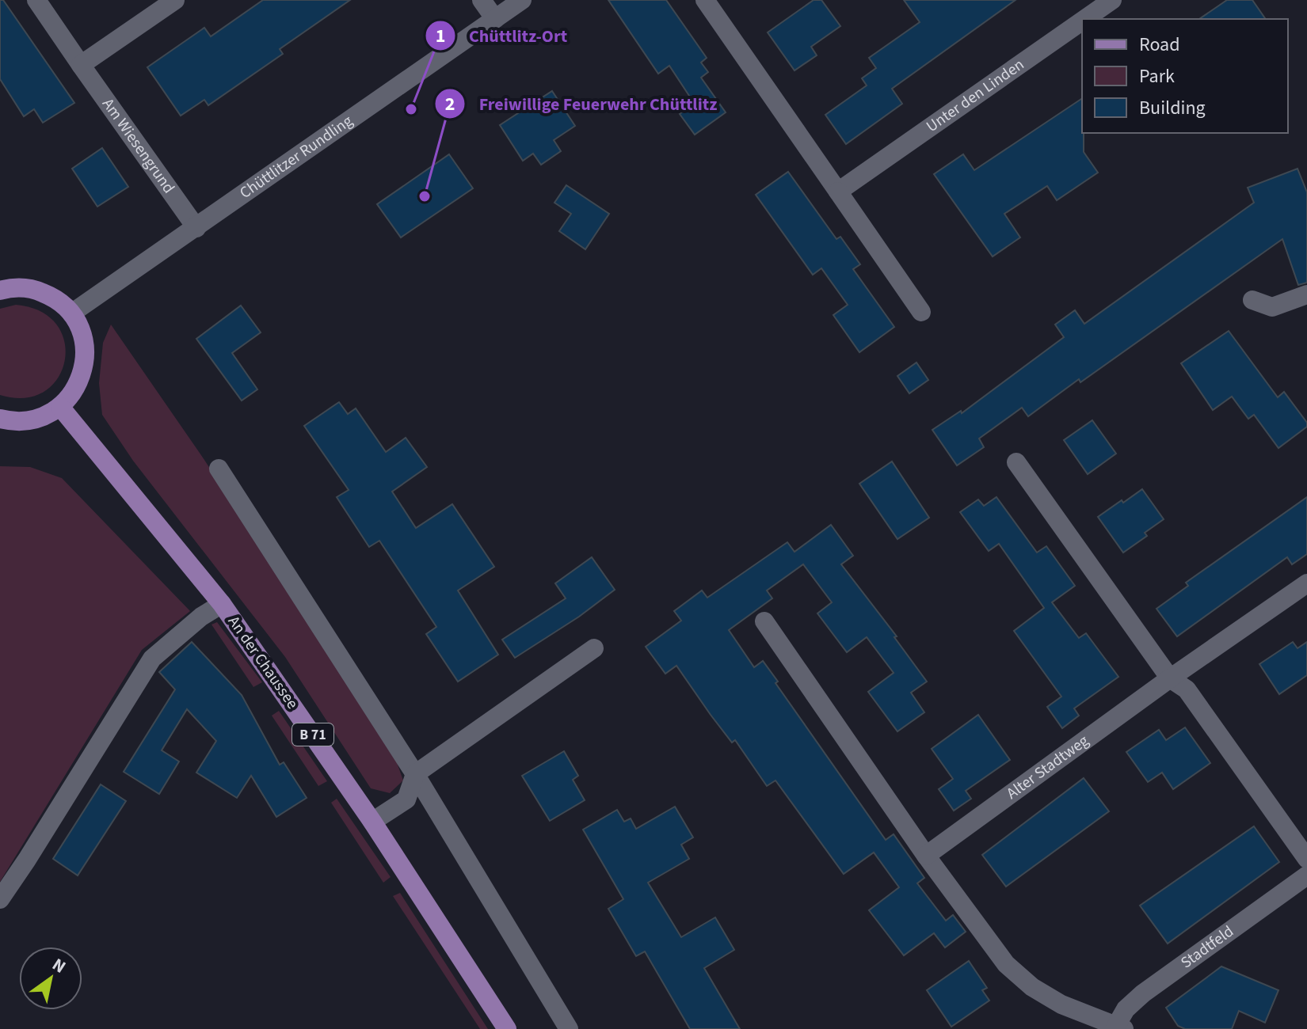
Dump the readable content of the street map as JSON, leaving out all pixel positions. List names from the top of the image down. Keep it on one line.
{"streets":{"main road":["An der Chaussee","B 71"],"street":["Unter den Linden","Am Wiesengrund","Chüttlitzer Rundling","Alter Stadtweg","Stadtfeld"]},"crossings":[["Am Wiesengrund","Chüttlitzer Rundling"],["Alter Stadtweg","Stadtfeld"]],"places":["Chüttlitz-Ort","Freiwillige Feuerwehr Chüttlitz"],"legend":["Road","Park","Building"],"north":"top right"}
